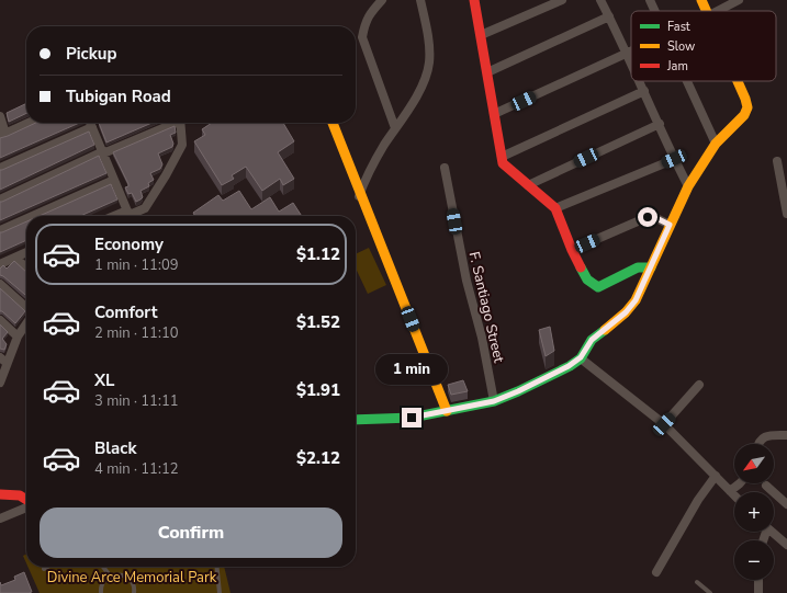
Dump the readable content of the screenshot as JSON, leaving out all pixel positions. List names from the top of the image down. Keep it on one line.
{"streets":{"street":["F. Santiago Street"]},"parks":["Divine Arce Memorial Park"],"legend":["Fast","Slow","Jam"],"north":"bottom left","page":{"banner":["Pickup","Tubigan Road"],"list":[{"name":"Economy","note":"1 min · 11:09","value":"$1.12"},{"name":"Comfort","note":"2 min · 11:10","value":"$1.52"},{"name":"XL","note":"3 min · 11:11","value":"$1.91"},{"name":"Black","note":"4 min · 11:12","value":"$2.12"}],"bubble":"1 min","map_buttons":["+","−"],"buttons":"Confirm"}}
